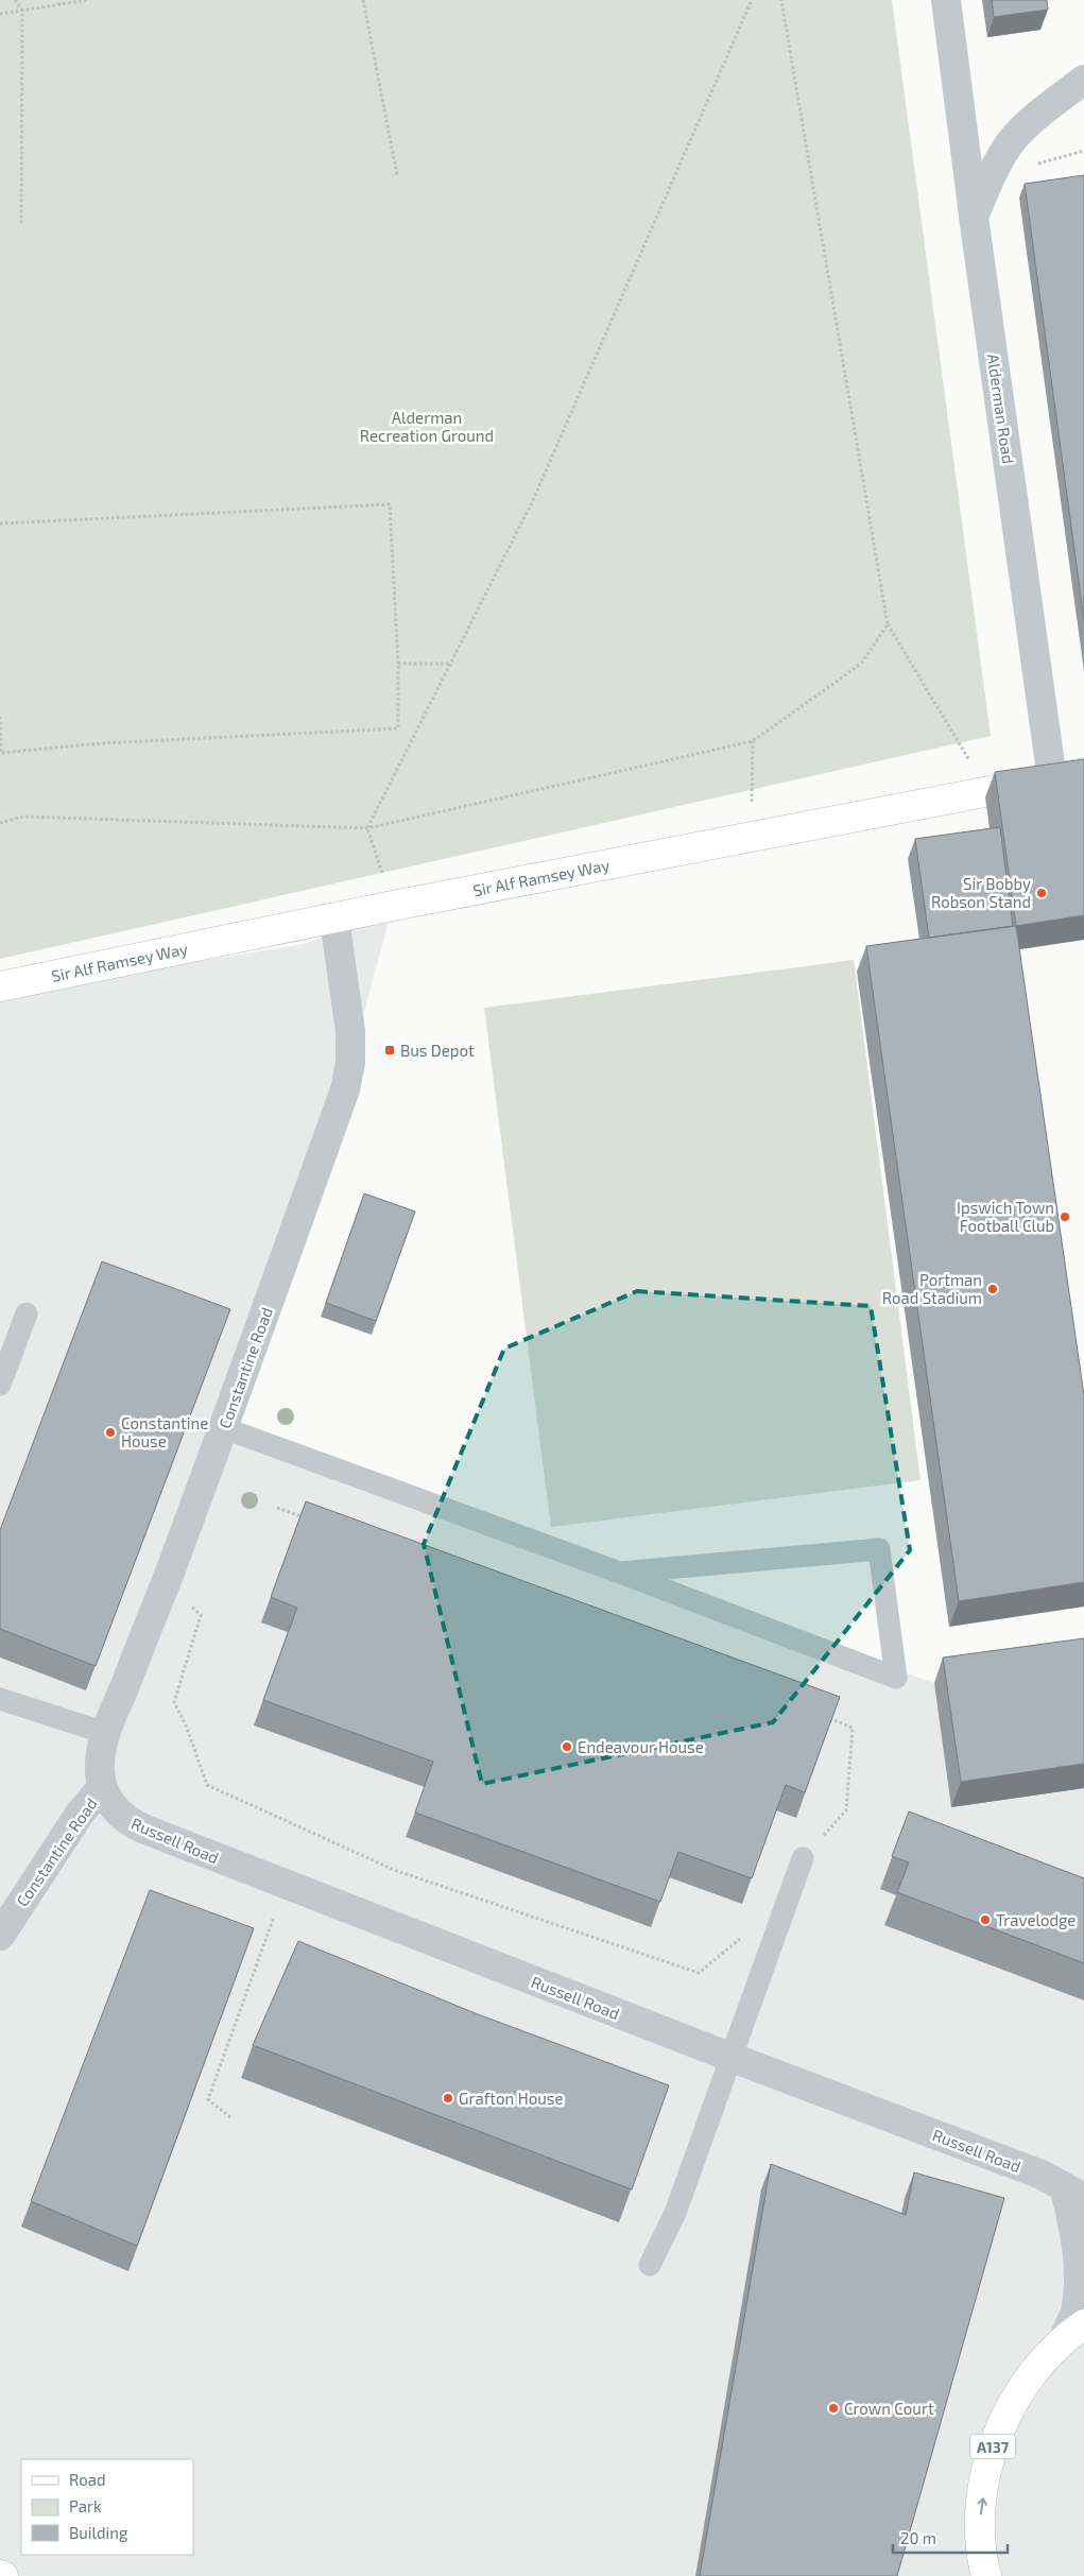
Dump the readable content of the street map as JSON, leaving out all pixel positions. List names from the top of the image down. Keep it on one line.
{"streets":{"street":["Alderman Road","Sir Alf Ramsey Way","Constantine Road","Russell Road","A137"]},"crossings":[["Alderman Road","Sir Alf Ramsey Way"],["Sir Alf Ramsey Way","Constantine Road"],["Constantine Road","Russell Road"],["Russell Road","A137"]],"parks":["Alderman Recreation Ground"],"places":{"other":["Sir Bobby Robson Stand","Ipswich Town Football Club","Portman Road Stadium","Constantine House","Endeavour House","Travelodge","Grafton House","Crown Court"],"transit":["Bus Depot"]},"legend":["Road","Park","Building"],"scale_bar":"20 m"}
